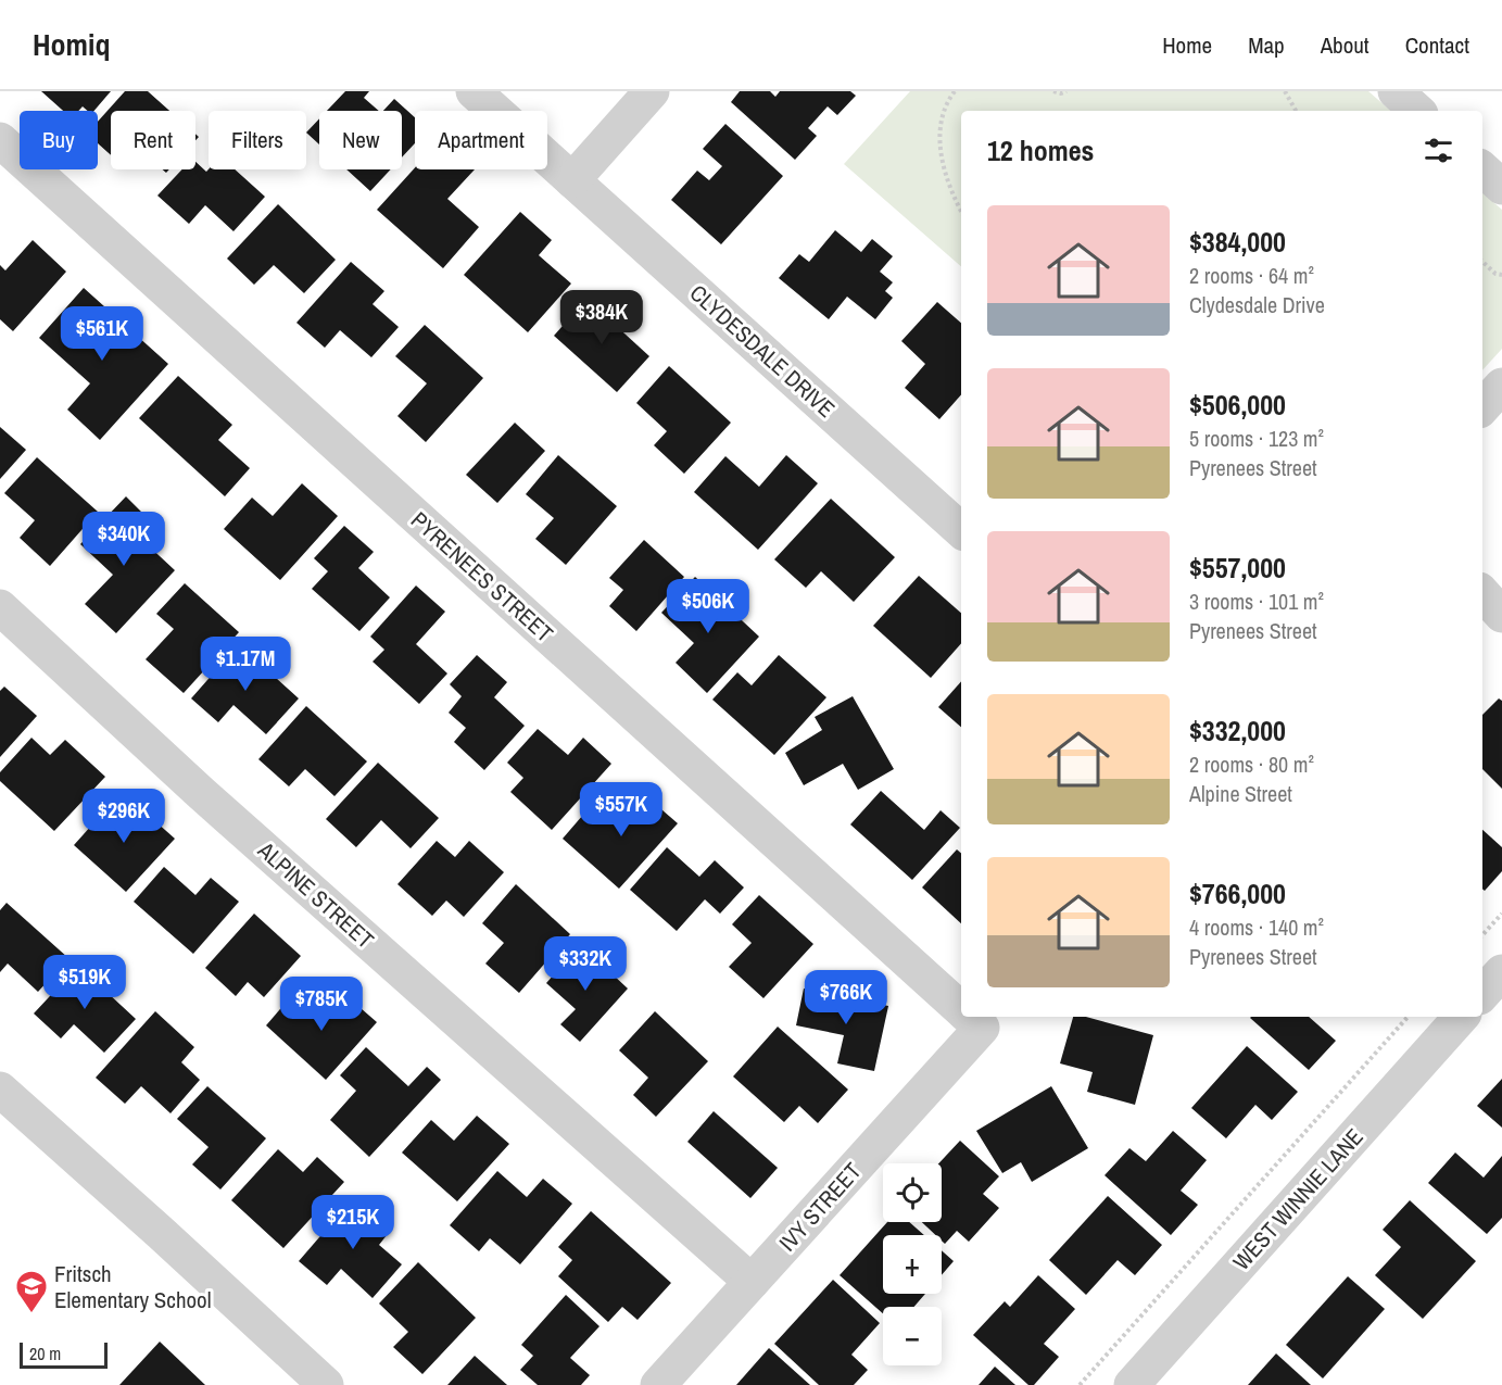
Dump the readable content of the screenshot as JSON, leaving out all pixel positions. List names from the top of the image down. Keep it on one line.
{"streets":{"street":["CLYDESDALE DRIVE","PYRENEES STREET","ALPINE STREET","WEST WINNIE LANE","IVY STREET"]},"crossings":[["ALPINE STREET","IVY STREET"]],"places":{"school or university":["Fritsch Elementary School"]},"scale_bar":"20 m","page":{"header":"Homiq","nav":["Home","Map","About","Contact"],"chip":["Buy","Rent","Filters","New","Apartment"],"heading":"12 homes","list":[{"name":"$384,000","note":"2 rooms · 64 m² · Clydesdale Drive"},{"name":"$506,000","note":"5 rooms · 123 m² · Pyrenees Street"},{"name":"$557,000","note":"3 rooms · 101 m² · Pyrenees Street"},{"name":"$332,000","note":"2 rooms · 80 m² · Alpine Street"},{"name":"$766,000","note":"4 rooms · 140 m² · Pyrenees Street"}],"price":["$384K","$561K","$340K","$506K","$1.17M","$557K","$296K","$332K","$519K","$766K","$785K","$215K"],"map_buttons":["+","−"],"scale":"20 m"}}
